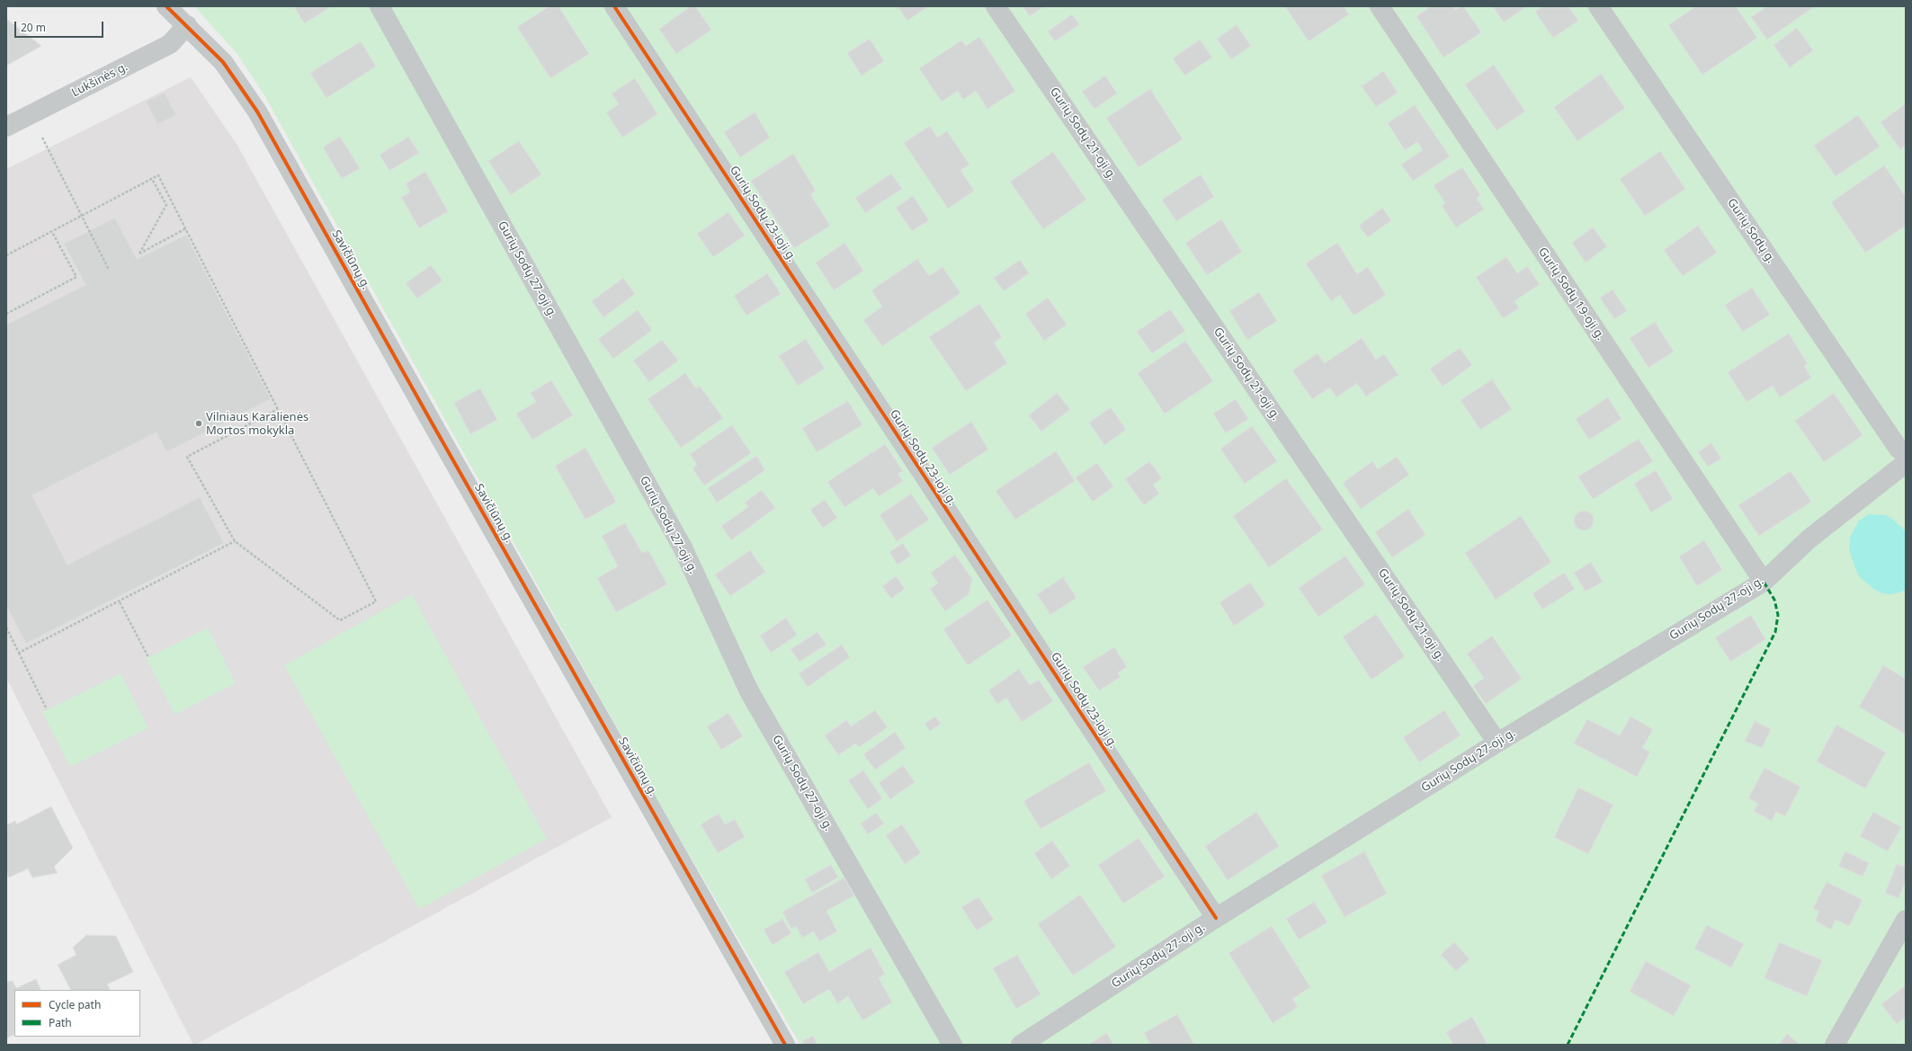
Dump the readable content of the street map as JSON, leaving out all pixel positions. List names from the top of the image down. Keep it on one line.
{"streets":{"street":["Lukšinės g.","Gurių Sodų 21-oji g.","Gurių Sodų 23-ioji g.","Gurių Sodų g.","Savičiūnų g.","Gurių Sodų 27-oji g.","Gurių Sodų 19-oji g."]},"crossings":[["Lukšinės g.","Savičiūnų g."],["Gurių Sodų 21-oji g.","Gurių Sodų 27-oji g."],["Gurių Sodų 23-ioji g.","Gurių Sodų 27-oji g."],["Gurių Sodų 27-oji g.","Gurių Sodų 19-oji g."]],"places":["Vilniaus Karalienės Mortos mokykla"],"legend":["Cycle path","Path"],"scale_bar":"20 m"}
